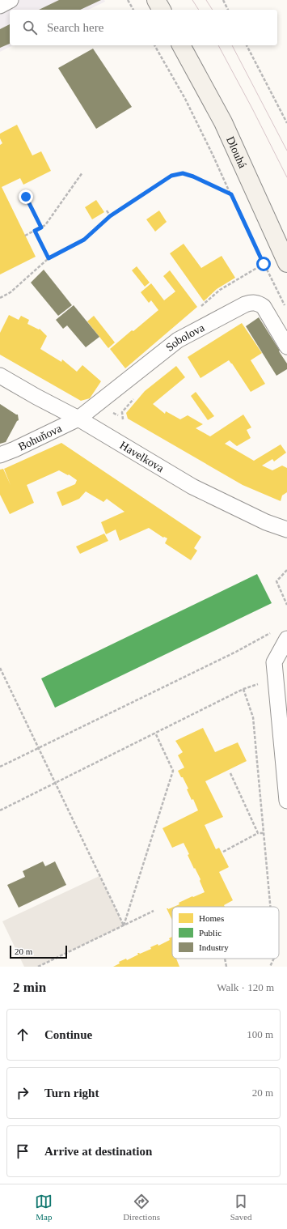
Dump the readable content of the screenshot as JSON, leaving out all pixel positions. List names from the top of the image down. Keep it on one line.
{"streets":{"street":["Dlouhá","Sobolova","Bohuňova","Havelkova"]},"crossings":[["Sobolova","Bohuňova"],["Sobolova","Havelkova"],["Bohuňova","Havelkova"]],"legend":["Homes","Public","Industry"],"scale_bar":"20 m","page":{"search":"Search here","scale":"20 m","heading":["2 min","Walk · 120 m"],"list":[["Continue","100 m"],["Turn right","20 m"],"Arrive at destination"],"nav":["Map","Directions","Saved"]}}
